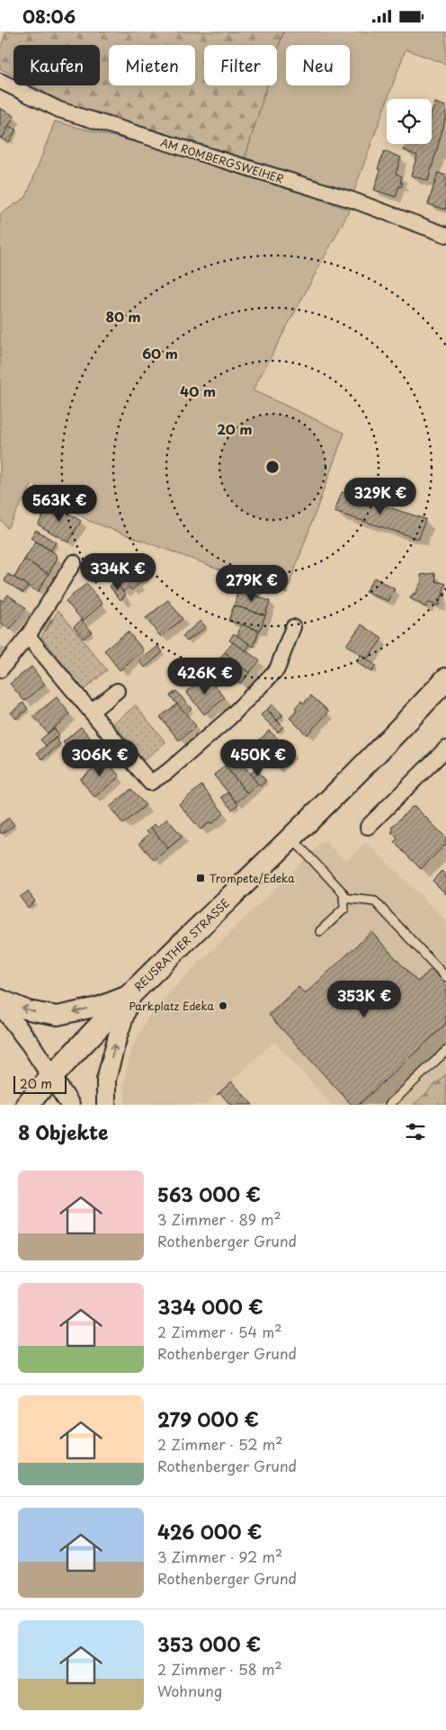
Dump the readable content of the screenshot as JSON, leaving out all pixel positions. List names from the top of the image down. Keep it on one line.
{"streets":{"main road":["REUSRATHER STRASSE"],"street":["AM ROMBERGSWEIHER"]},"places":{"transit":["Trompete/Edeka"],"other":["Parkplatz Edeka"]},"scale_bar":"20 m","page":{"status":"08:06","chip":["Kaufen","Mieten","Filter","Neu"],"price":["329K €","563K €","334K €","279K €","426K €","306K €","450K €","353K €"],"scale":"20 m","heading":"8 Objekte","list":[{"name":"563 000 €","note":"3 Zimmer · 89 m² · Rothenberger Grund"},{"name":"334 000 €","note":"2 Zimmer · 54 m² · Rothenberger Grund"},{"name":"279 000 €","note":"2 Zimmer · 52 m² · Rothenberger Grund"},{"name":"426 000 €","note":"3 Zimmer · 92 m² · Rothenberger Grund"},{"name":"353 000 €","note":"2 Zimmer · 58 m² · Wohnung"}]},"rings":["80 m","60 m","40 m","20 m"]}
